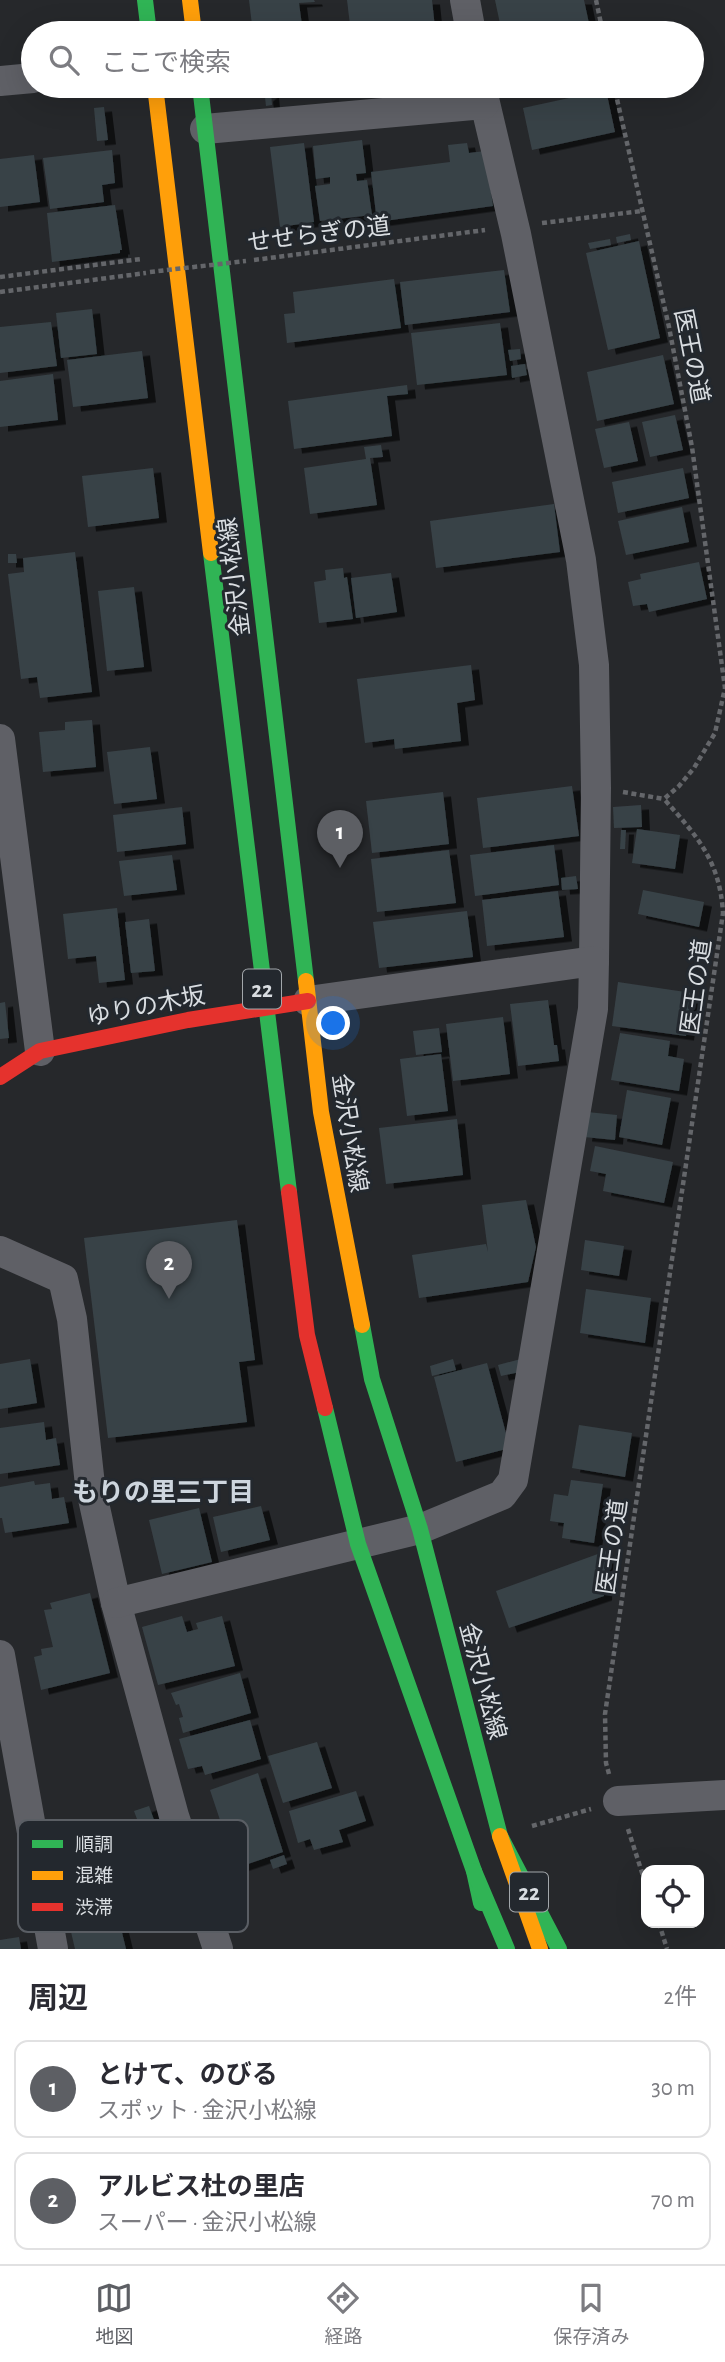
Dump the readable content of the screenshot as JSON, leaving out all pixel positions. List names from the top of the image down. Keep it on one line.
{"streets":{"main road":["金沢小松線","22","ゆりの木坂"],"path":["せせらぎの道","医王の道"]},"crossings":[["せせらぎの道","医王の道"],["金沢小松線","ゆりの木坂"]],"districts":["もりの里三丁目"],"legend":["順調","混雑","渋滞"],"page":{"search":"ここで検索","pins":["1","2"],"heading":["周辺","2件"],"list":[{"mark":"1","name":"とけて、のびる","note":"スポット · 金沢小松線","value":"30 m"},{"mark":"2","name":"アルビス杜の里店","note":"スーパー · 金沢小松線","value":"70 m"}],"nav":["地図","経路","保存済み"]}}
